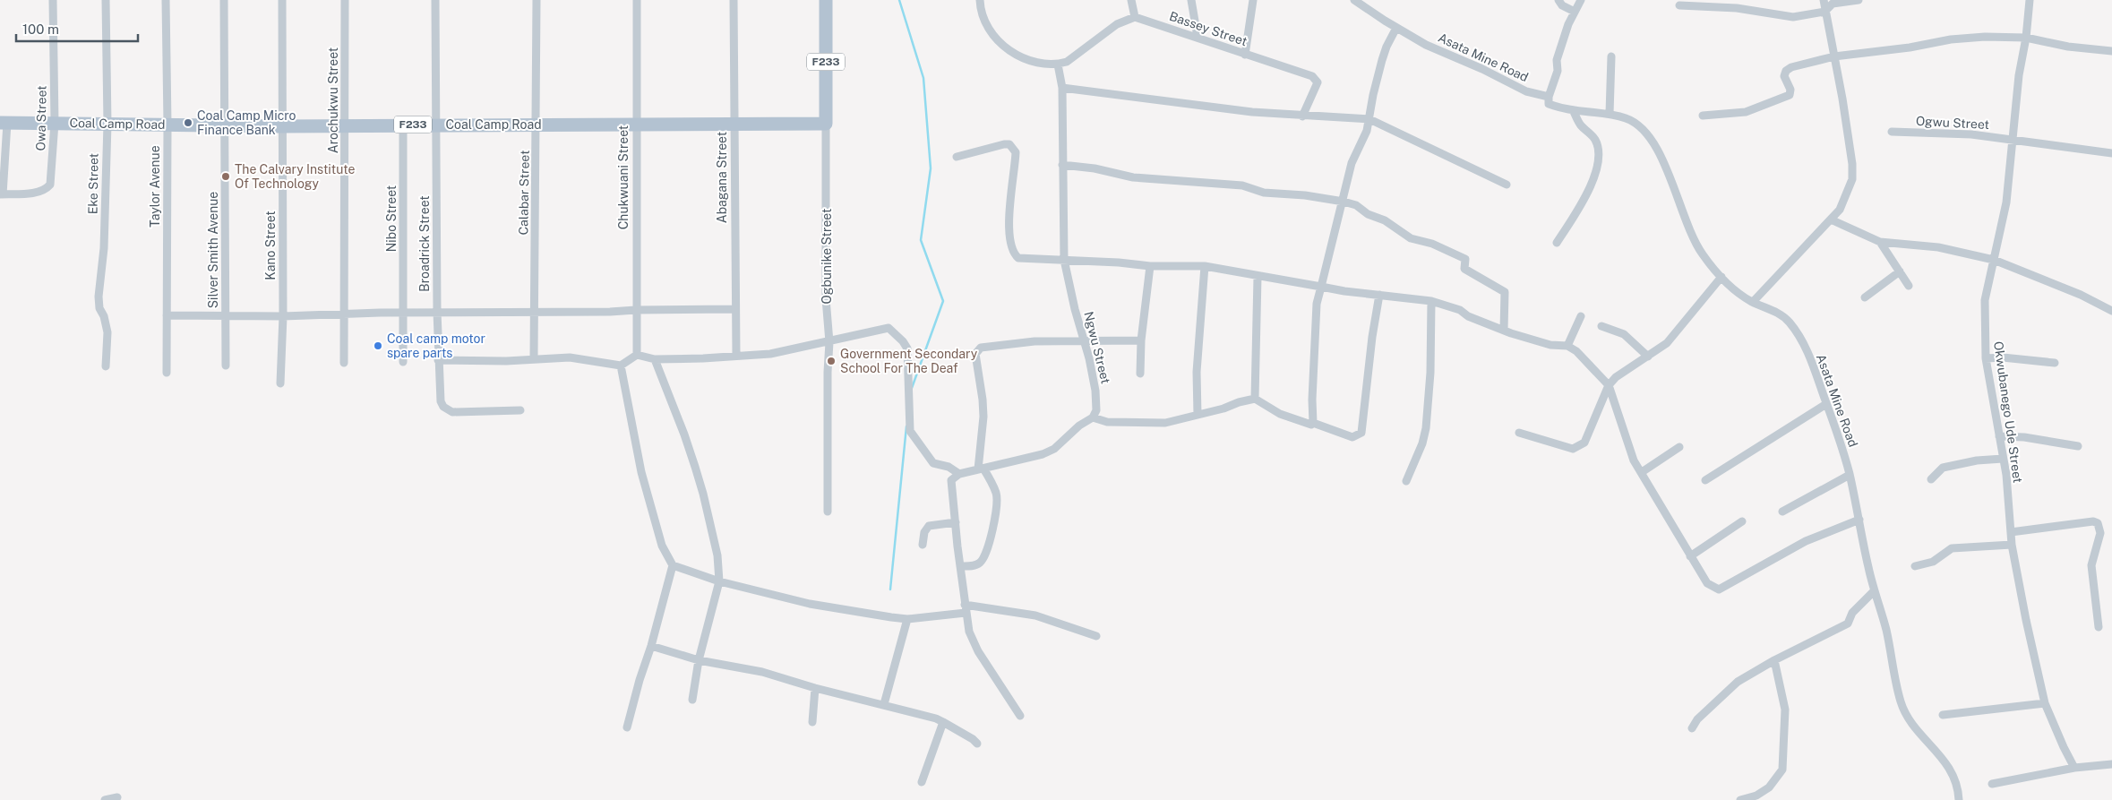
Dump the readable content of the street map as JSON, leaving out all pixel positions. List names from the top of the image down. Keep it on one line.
{"streets":{"main road":["F233","Coal Camp Road","Ogbunike Street"],"street":["Bassey Street","Asata Mine Road","Arochukwu Street","Owa Street","Ogwu Street","Chukwuani Street","Abagana Street","Eke Street","Taylor Avenue","Calabar Street","Nibo Street","Broadrick Street","Kano Street","Silver Smith Avenue","Ngwu Street","Okwubanego Ude Street"]},"crossings":[["Arochukwu Street","Coal Camp Road"],["Owa Street","Coal Camp Road"],["Ogwu Street","Okwubanego Ude Street"],["Coal Camp Road","Chukwuani Street"],["Coal Camp Road","Abagana Street"],["Coal Camp Road","Eke Street"],["Coal Camp Road","Taylor Avenue"],["Coal Camp Road","Calabar Street"],["Coal Camp Road","Nibo Street"],["Coal Camp Road","Broadrick Street"],["Coal Camp Road","Kano Street"],["Coal Camp Road","Silver Smith Avenue"],["Coal Camp Road","Ogbunike Street"]],"places":["Coal Camp Micro Finance Bank","The Calvary Institute Of Technology","Coal camp motor spare parts","Government Secondary School For The Deaf"],"scale_bar":"100 m"}
